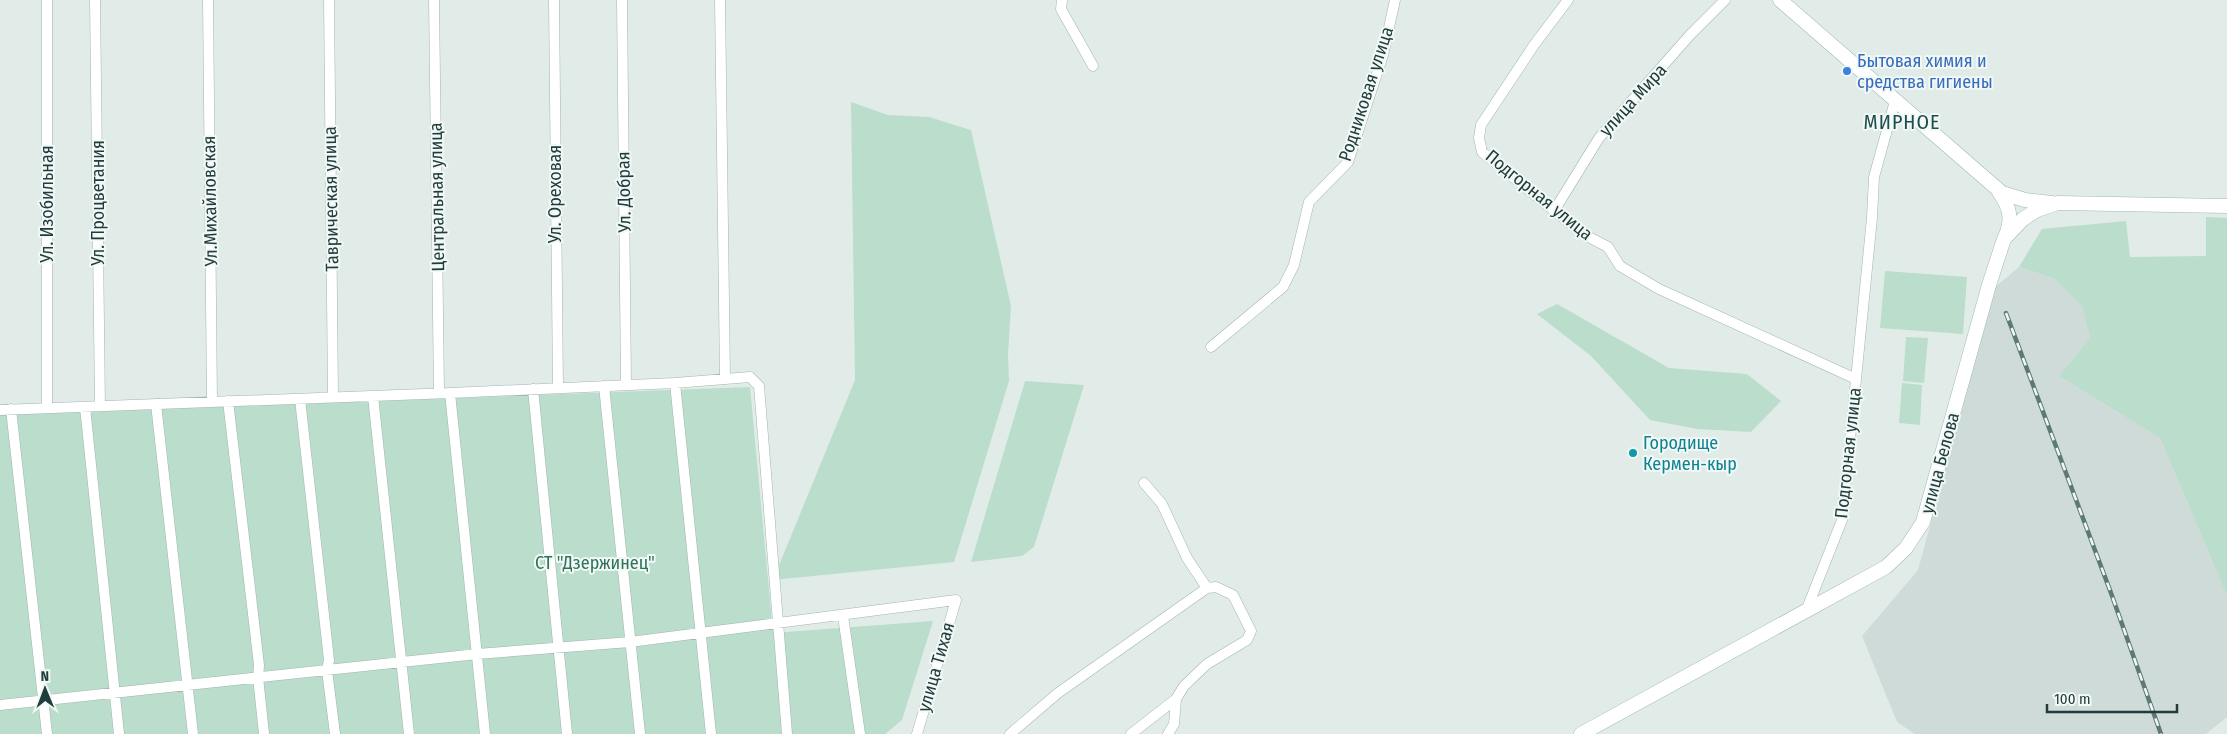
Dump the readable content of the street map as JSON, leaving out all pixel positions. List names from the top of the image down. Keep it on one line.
{"streets":{"main road":["улица Белова"],"street":["Родниковая улица","улица Мира","Ул. Добрая","Ул. Ореховая","Подгорная улица","Центральная улица","Таврическая улица","Ул.Михайловская","Ул. Процветания","Ул. Изобильная","улица Тихая"]},"crossings":[["улица Мира","Подгорная улица"],["Подгорная улица","улица Белова"]],"districts":["МИРНОЕ"],"parks":["СТ \"Дзержинец\""],"places":["Бытовая химия и средства гигиены","Городище Кермен-кыр"],"scale_bar":"100 m","north":"top"}
